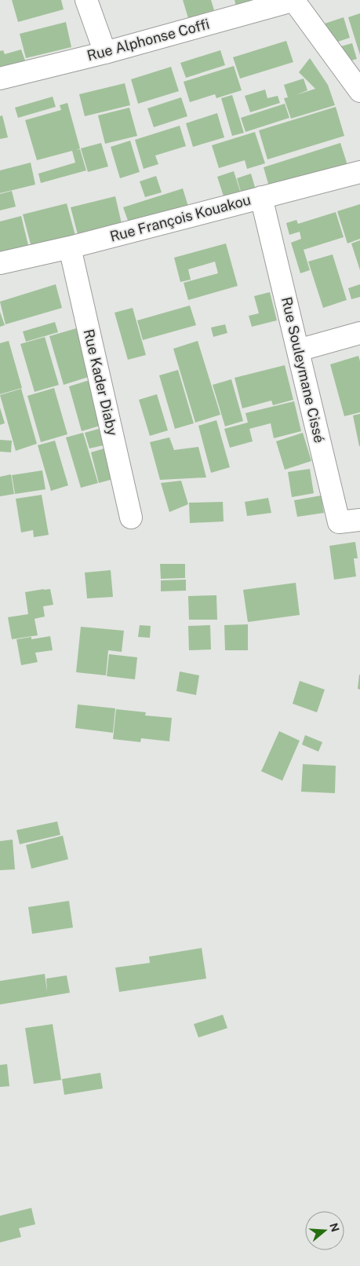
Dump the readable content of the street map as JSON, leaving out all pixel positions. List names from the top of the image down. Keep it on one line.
{"streets":{"street":["Rue Alphonse Coffi","Rue François Kouakou","Rue Souleymane Cissé","Rue Kader Diaby"]},"crossings":[["Rue François Kouakou","Rue Souleymane Cissé"],["Rue François Kouakou","Rue Kader Diaby"]],"north":"right"}
